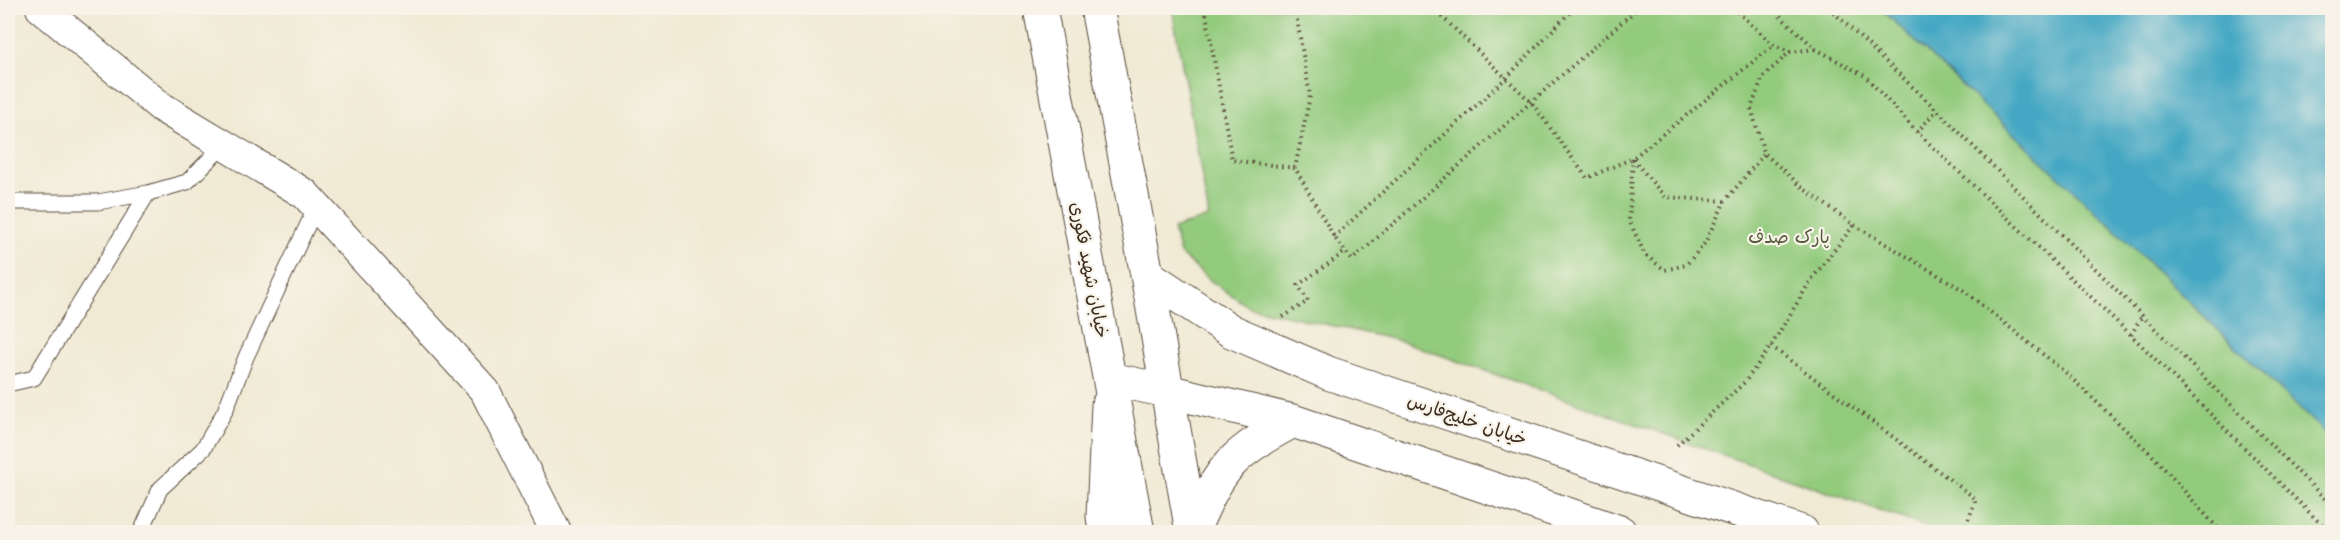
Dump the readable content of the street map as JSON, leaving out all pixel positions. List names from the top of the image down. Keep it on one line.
{"streets":{"main road":["خیابان شهید فکوری","خیابان خلیج‌فارس"]},"parks":["پارک صدف"]}
